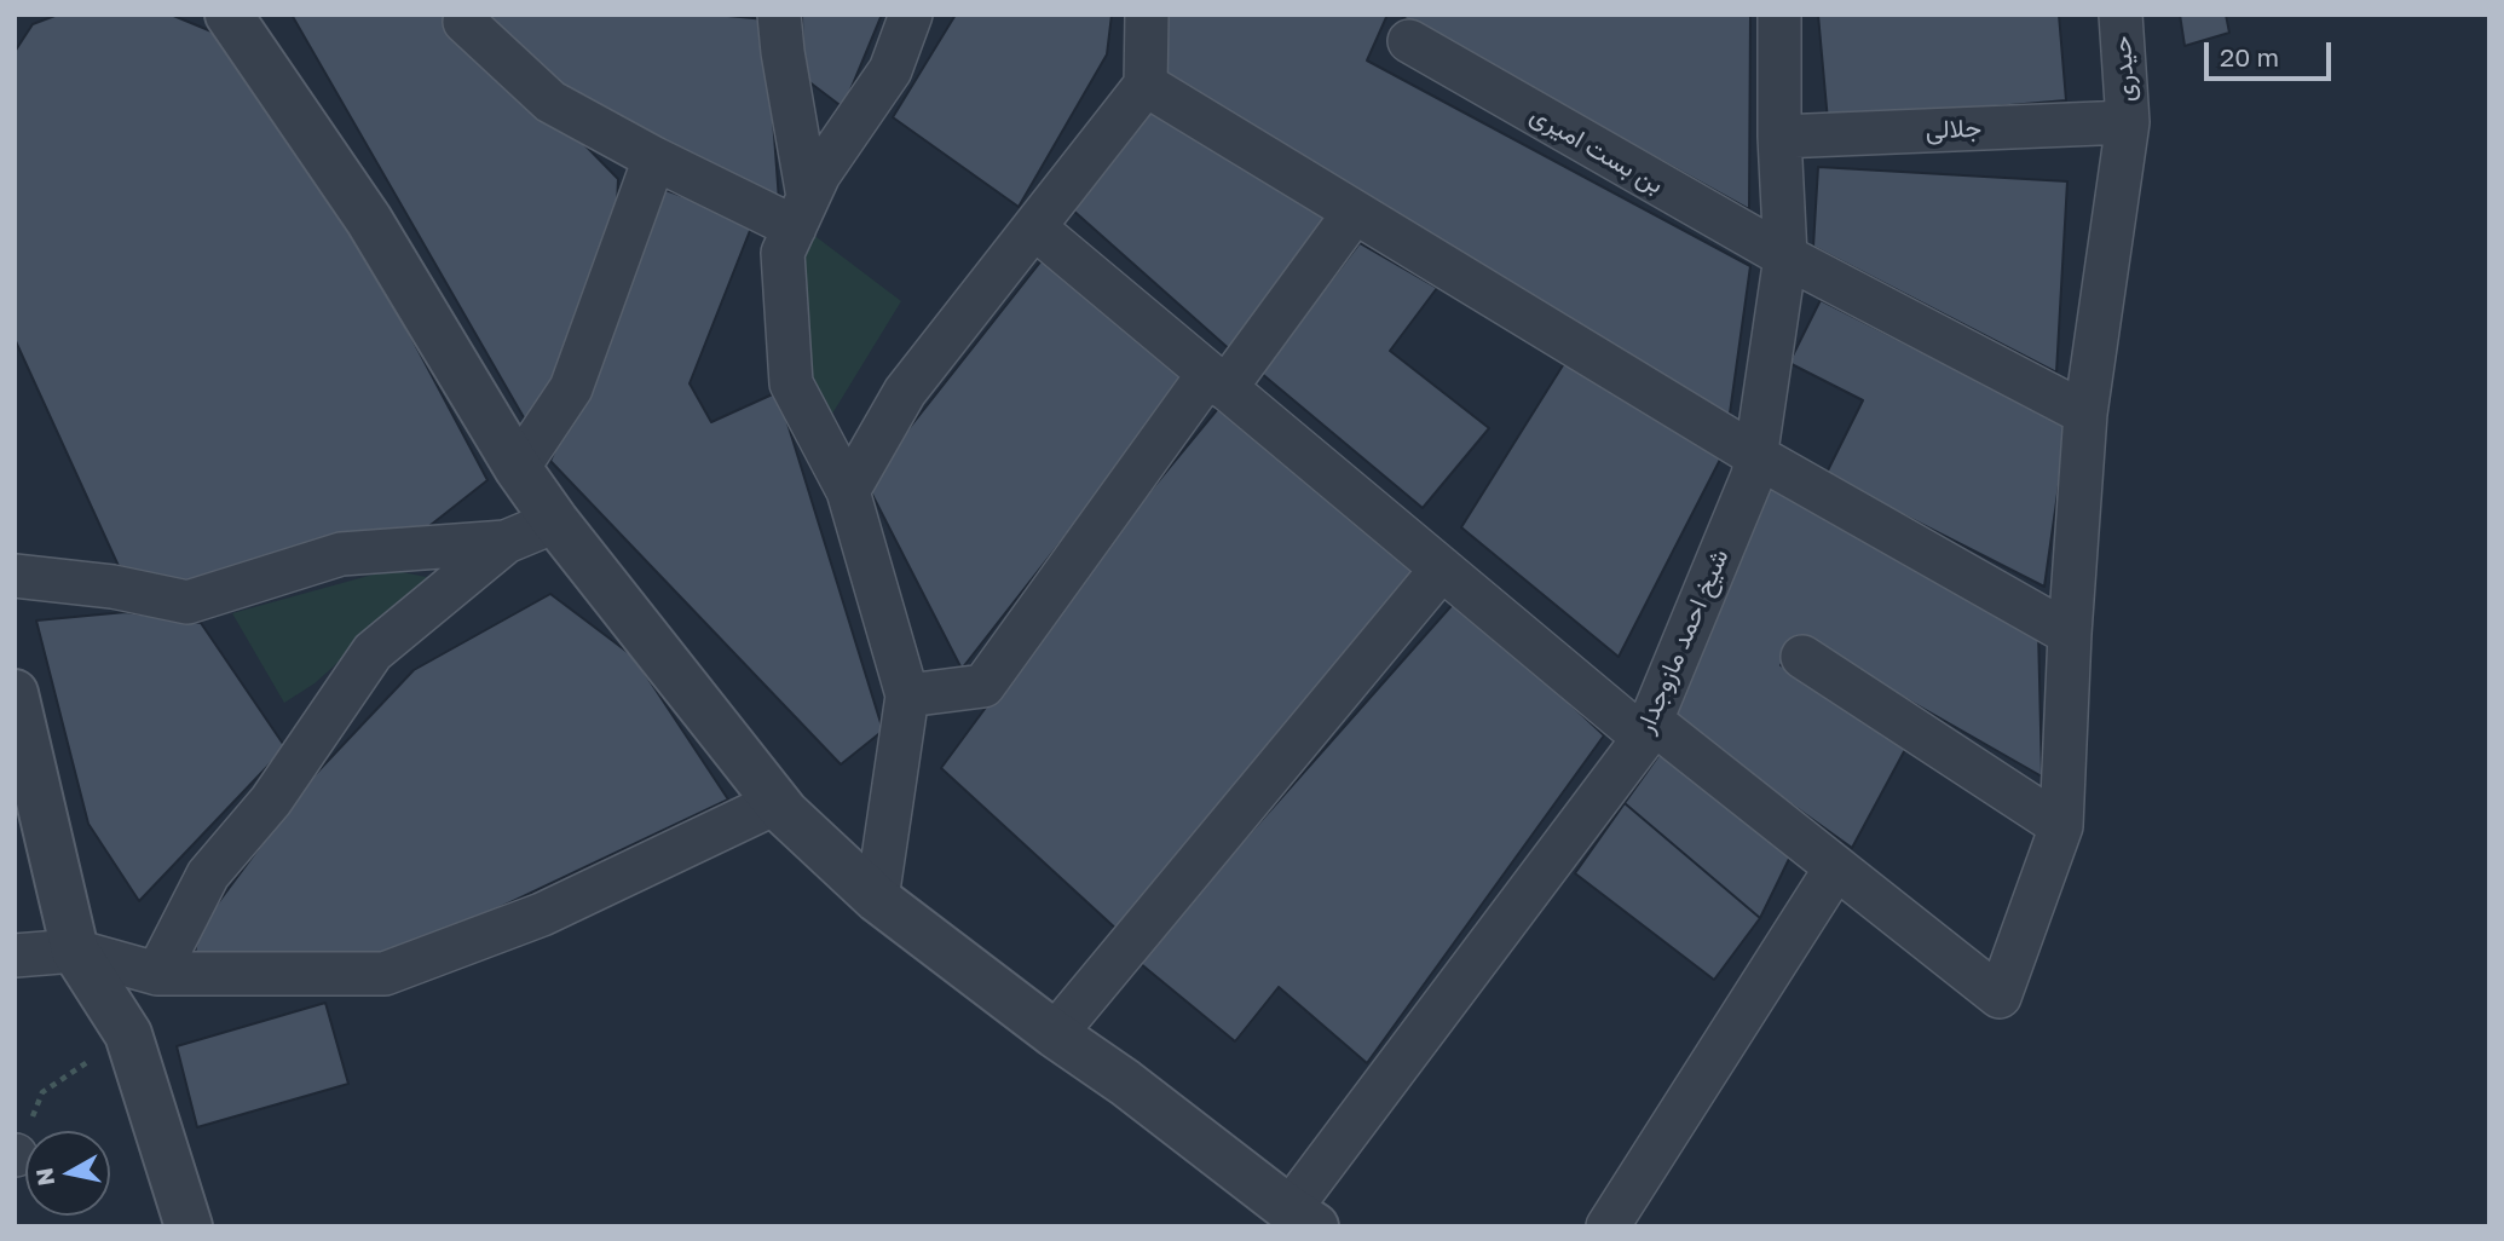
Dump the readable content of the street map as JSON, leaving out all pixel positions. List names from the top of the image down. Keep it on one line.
{"streets":{"street":["حیدری","جلالی","بن بست امیری","شیخ احمد مازوجدار"]},"crossings":[["حیدری","جلالی"],["حیدری","بن بست امیری"],["جلالی","شیخ احمد مازوجدار"],["بن بست امیری","شیخ احمد مازوجدار"]],"scale_bar":"20 m","north":"left"}
